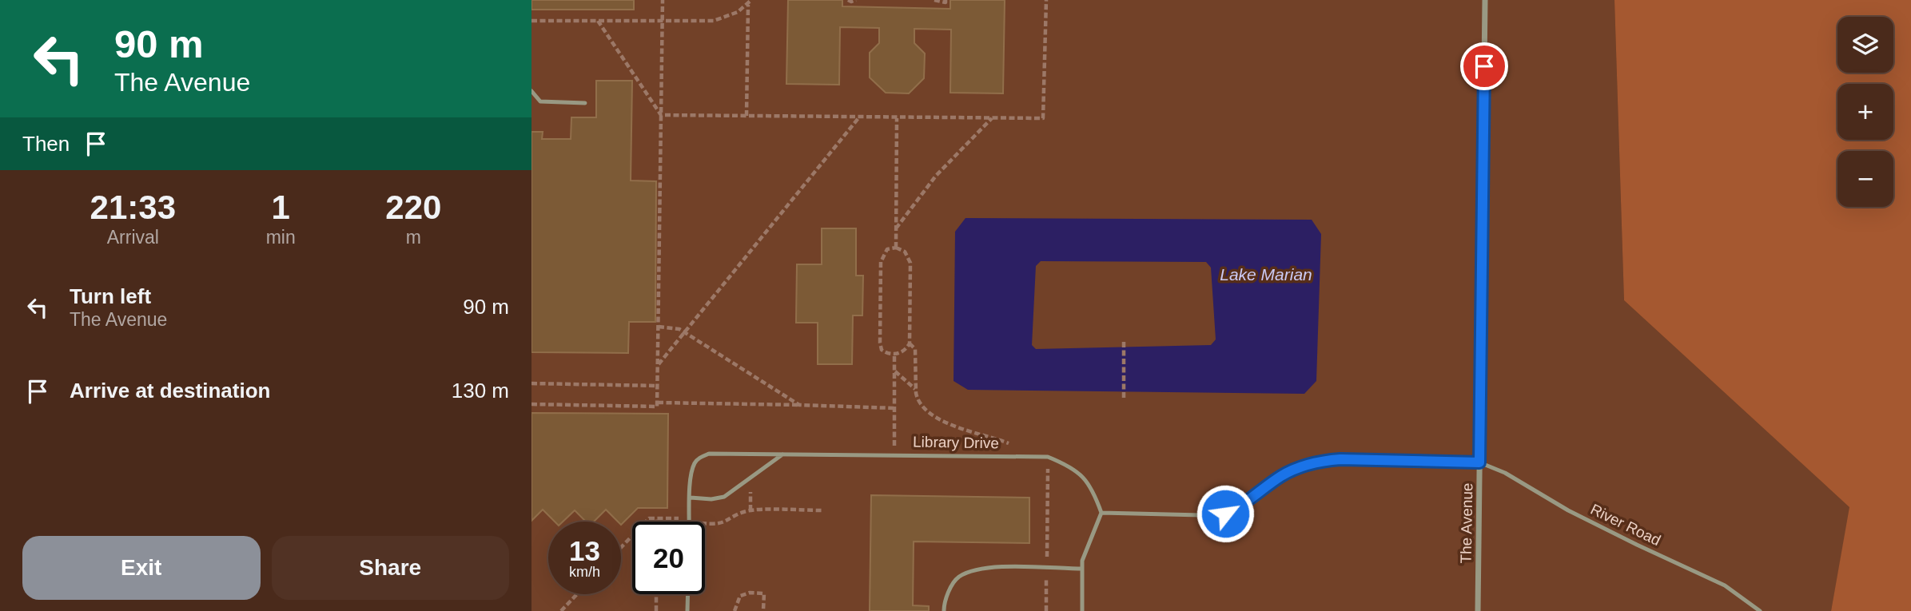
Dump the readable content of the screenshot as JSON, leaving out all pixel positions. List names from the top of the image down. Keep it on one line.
{"streets":{"street":["The Avenue"],"lane":["Library Drive","River Road"]},"crossings":[["The Avenue","River Road"]],"water":["Lake Marian"],"page":{"turn":["90 m","The Avenue"],"map_buttons":["+","−"],"then":"Then","eta":["21:33","Arrival","1","min","220","m"],"list":[{"name":"Turn left","note":"The Avenue","value":"90 m"},{"name":"Arrive at destination","value":"130 m"}],"speed":"13 km/h","limit":"20","buttons":["Exit","Share"]}}
